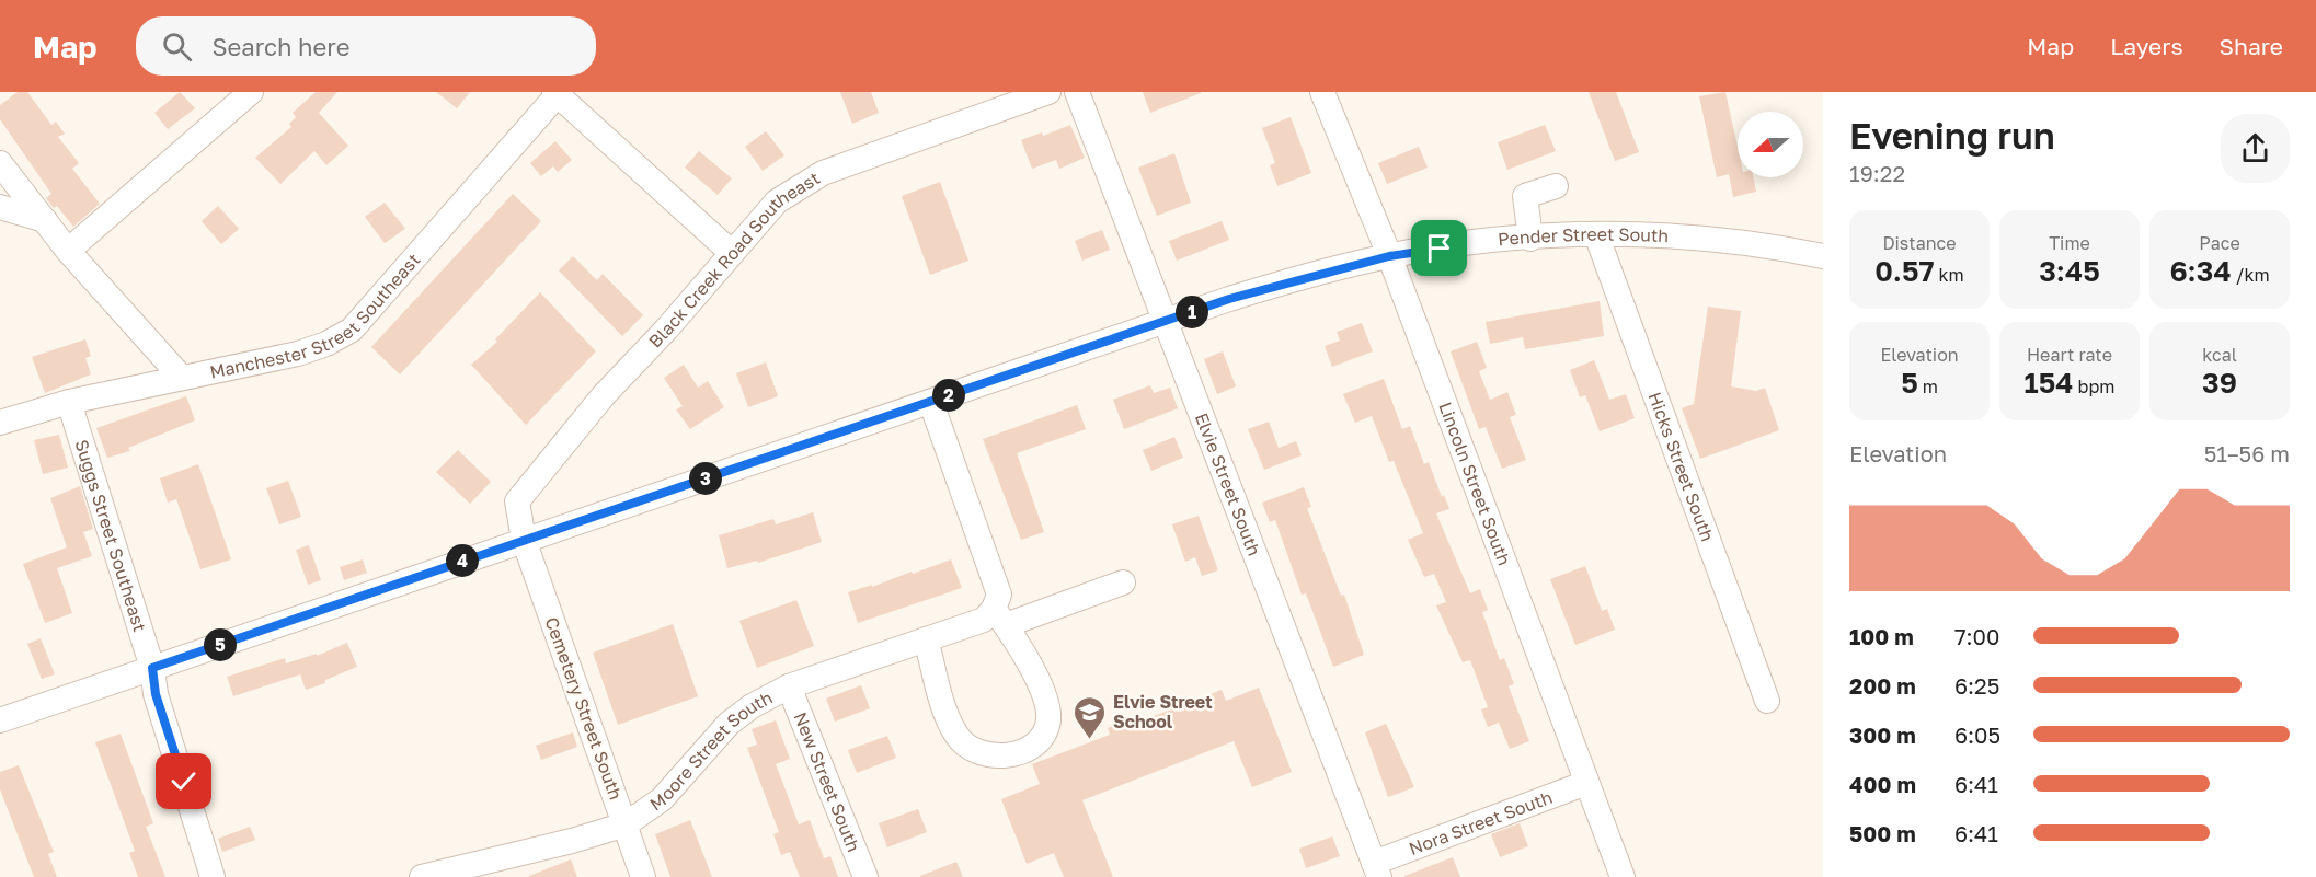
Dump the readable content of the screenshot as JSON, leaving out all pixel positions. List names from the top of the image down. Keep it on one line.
{"streets":{"street":["Pender Street South","Black Creek Road Southeast","Manchester Street Southeast","Hicks Street South","Elvie Street South","Lincoln Street South","Suggs Street Southeast","Cemetery Street South","Moore Street South","New Street South","Nora Street South"]},"crossings":[["Pender Street South","Black Creek Road Southeast"],["Pender Street South","Hicks Street South"],["Pender Street South","Elvie Street South"],["Pender Street South","Lincoln Street South"],["Pender Street South","Suggs Street Southeast"],["Pender Street South","Cemetery Street South"],["Black Creek Road Southeast","Cemetery Street South"],["Manchester Street Southeast","Suggs Street Southeast"],["Elvie Street South","Nora Street South"],["Lincoln Street South","Nora Street South"],["Cemetery Street South","Moore Street South"],["Moore Street South","New Street South"]],"places":{"school or university":["Elvie Street School"]},"north":"left","page":{"header":"Map","search":"Search here","nav":["Map","Layers","Share"],"heading":["Evening run","19:22"],"stats":[["Distance","0.57 km"],["Time","3:45"],["Pace","6:34 /km"],["Elevation","5 m"],["Heart rate","154 bpm"],["kcal","39"]],"pins":["1","2","3","4","5"],"chart":["Elevation","51–56 m"],"list":[{"name":"100 m","note":"7:00"},{"name":"200 m","note":"6:25"},{"name":"300 m","note":"6:05"},{"name":"400 m","note":"6:41"},{"name":"500 m","note":"6:41"}]}}
